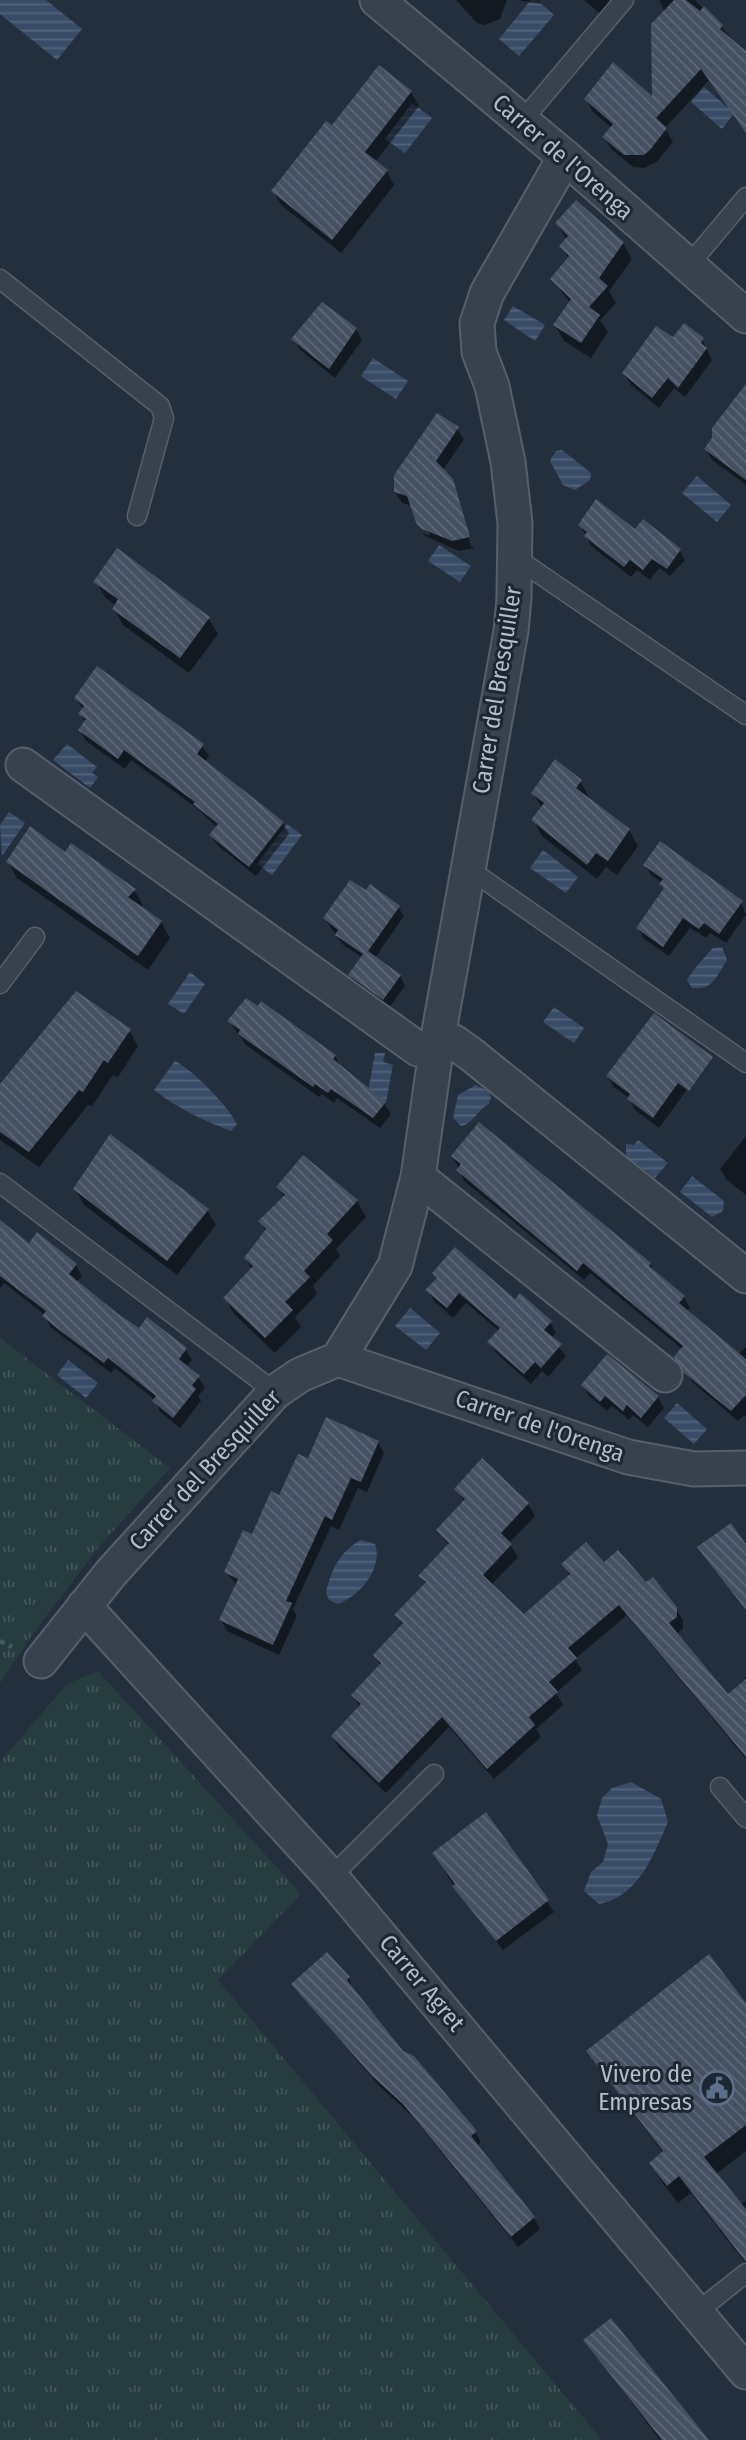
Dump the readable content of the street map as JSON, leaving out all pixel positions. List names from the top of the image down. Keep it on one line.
{"streets":{"street":["Carrer de l'Orenga","Carrer del Bresquiller","Carrer Agret"]},"crossings":[["Carrer de l'Orenga","Carrer del Bresquiller"],["Carrer del Bresquiller","Carrer Agret"]],"places":{"public building":["Vivero de Empresas"]}}
